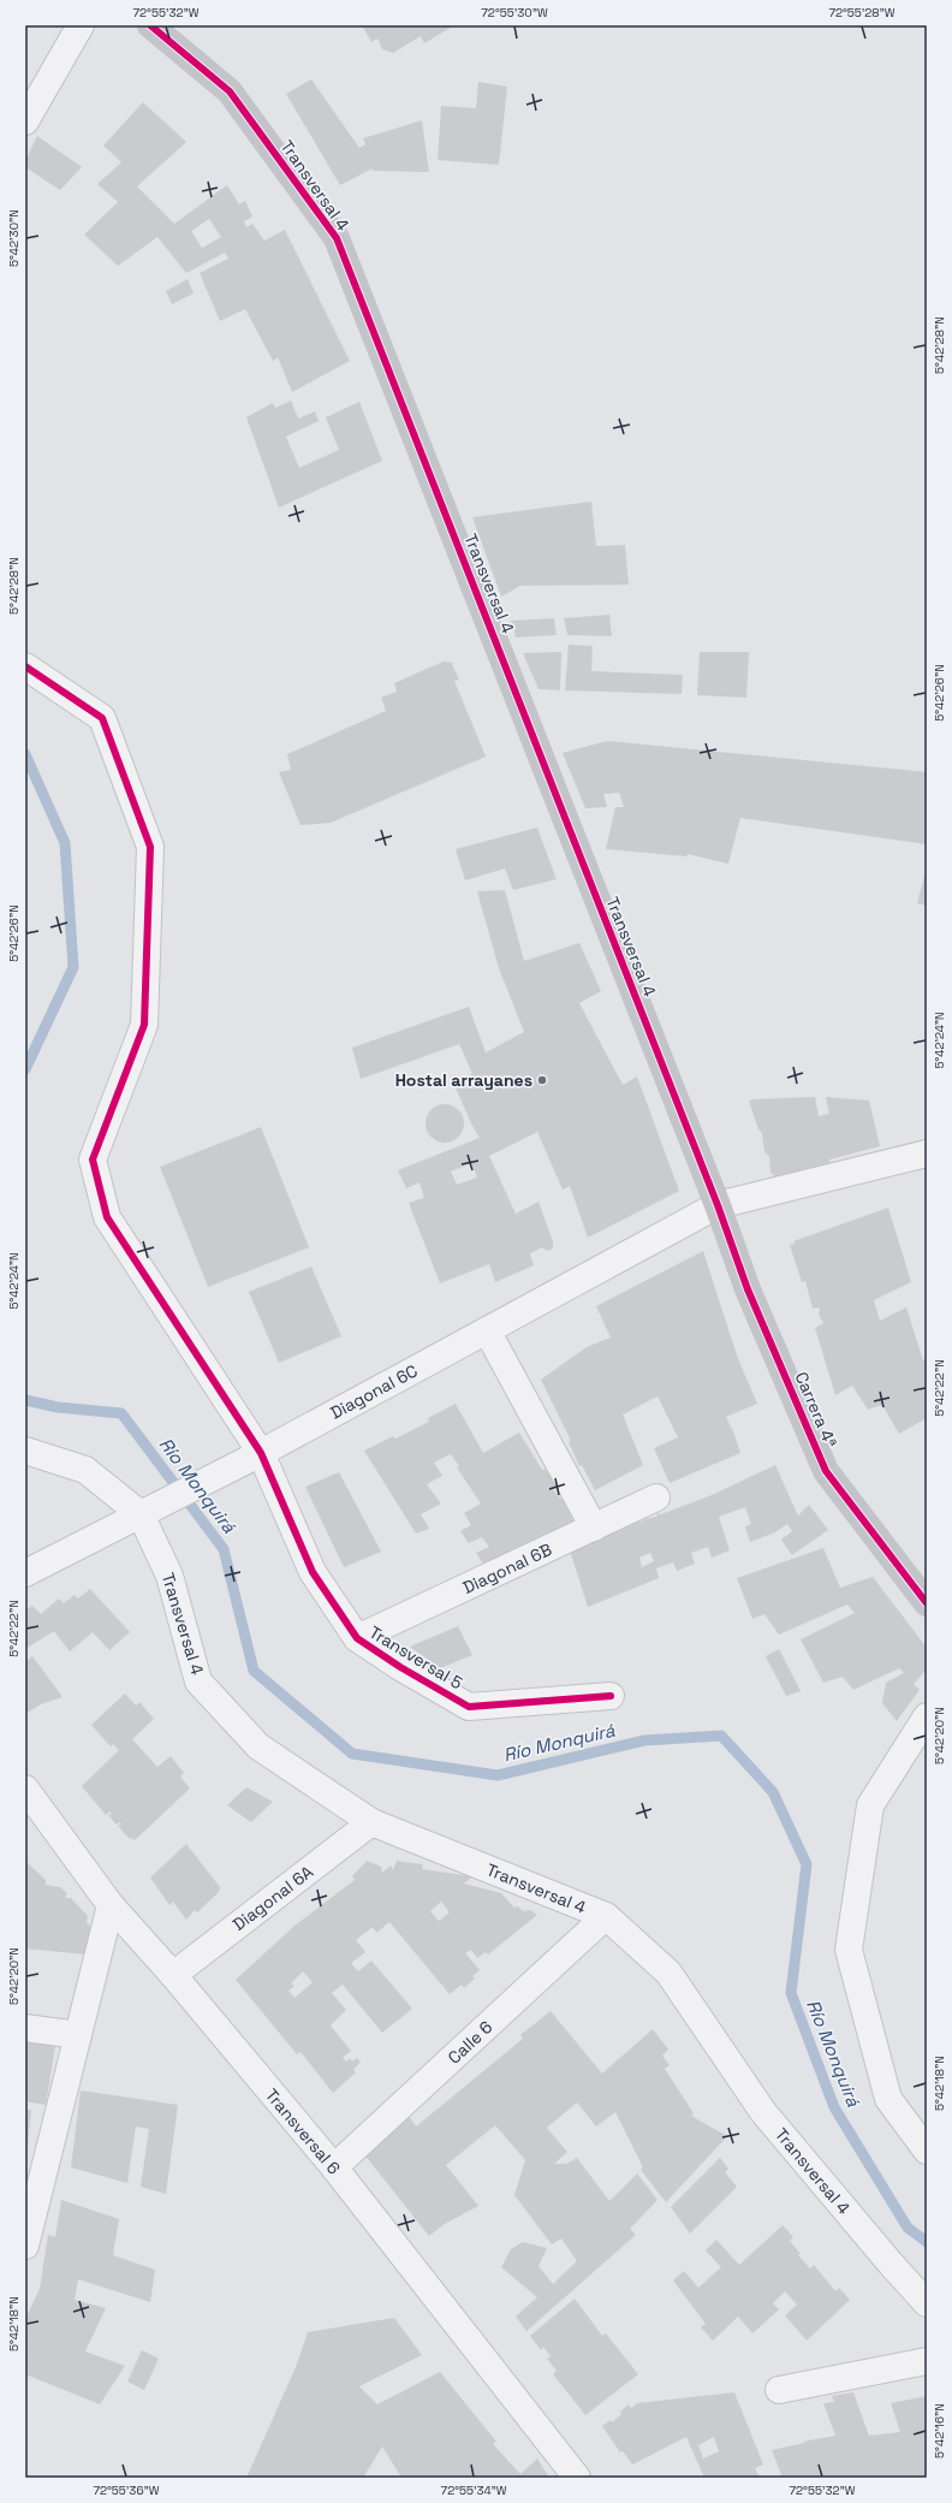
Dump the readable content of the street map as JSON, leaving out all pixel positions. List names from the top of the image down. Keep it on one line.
{"streets":{"street":["Transversal 4","Diagonal 6C","Carrera 4ª","Diagonal 6B","Transversal 5","Diagonal 6A","Calle 6","Transversal 6"]},"crossings":[["Transversal 4","Diagonal 6C"],["Transversal 4","Carrera 4ª"],["Transversal 4","Diagonal 6A"],["Transversal 4","Calle 6"],["Diagonal 6C","Carrera 4ª"],["Diagonal 6C","Transversal 5"],["Diagonal 6B","Transversal 5"],["Diagonal 6A","Transversal 6"],["Calle 6","Transversal 6"]],"water":["Río Monquirá"],"places":["Hostal arrayanes"],"coordinates":["72°55'32\"W","72°55'30\"W","72°55'28\"W","5°42'30\"N","5°42'28\"N","5°42'26\"N","5°42'24\"N","5°42'22\"N","5°42'20\"N","5°42'18\"N","5°42'16\"N","72°55'36\"W","72°55'34\"W"]}
